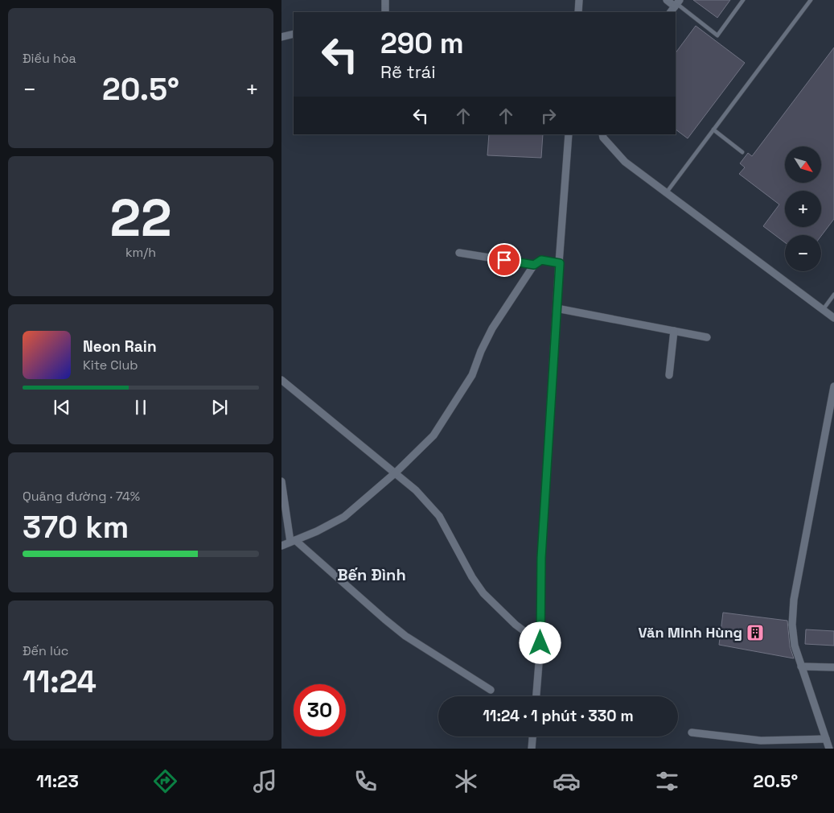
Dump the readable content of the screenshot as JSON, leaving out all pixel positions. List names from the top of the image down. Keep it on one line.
{"districts":["Bến Đình"],"places":{"building":["Văn Minh Hùng"]},"north":"bottom right","page":{"tile":["Điều hòa",["22","km/h"],["Quãng đường · 74%","370 km"],["Đến lúc","11:24"]],"turn":["290 m","Rẽ trái"],"heat":["−","20.5°","+"],"map_buttons":["+","−"],"song":["Neon Rain","Kite Club"],"limit":"30","trip":"11:24 · 1 phút · 330 m","tabs":["11:23","20.5°"]}}
